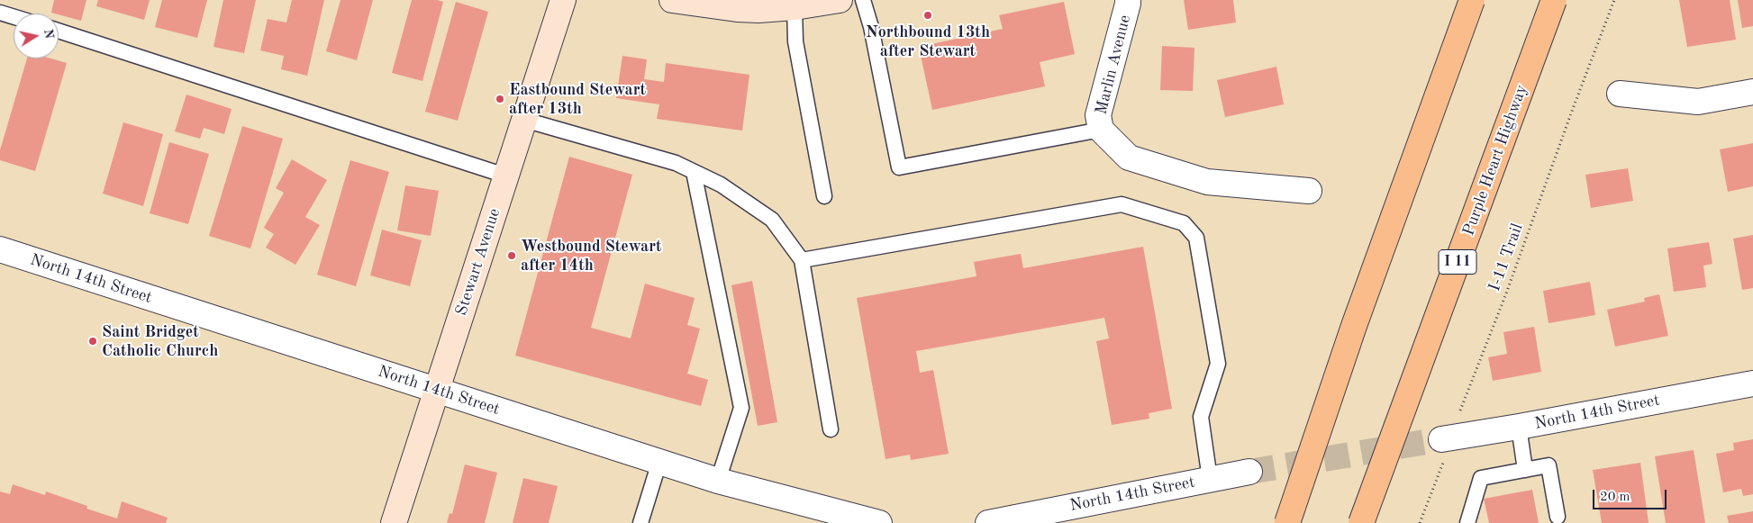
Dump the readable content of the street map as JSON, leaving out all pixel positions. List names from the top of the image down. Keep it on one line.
{"streets":{"highway":["Purple Heart Highway","I 11"],"main road":["Stewart Avenue"],"street":["Marlin Avenue","North 14th Street"],"path":["I-11 Trail"]},"crossings":[["I-11 Trail","North 14th Street"],["Stewart Avenue","North 14th Street"]],"places":["Northbound 13th after Stewart","Eastbound Stewart after 13th","Westbound Stewart after 14th","Saint Bridget Catholic Church"],"scale_bar":"20 m","north":"right"}
